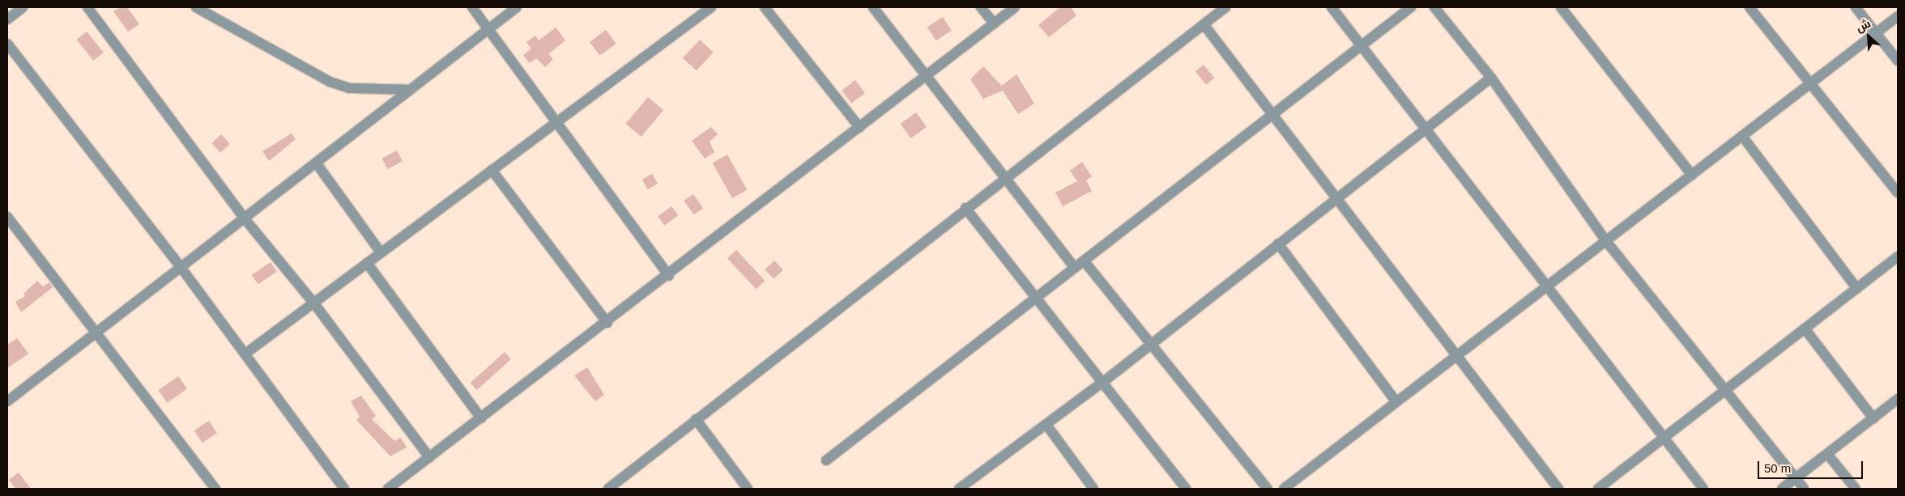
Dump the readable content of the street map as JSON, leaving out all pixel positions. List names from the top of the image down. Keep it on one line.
{"scale_bar":"50 m","north":"top left"}
